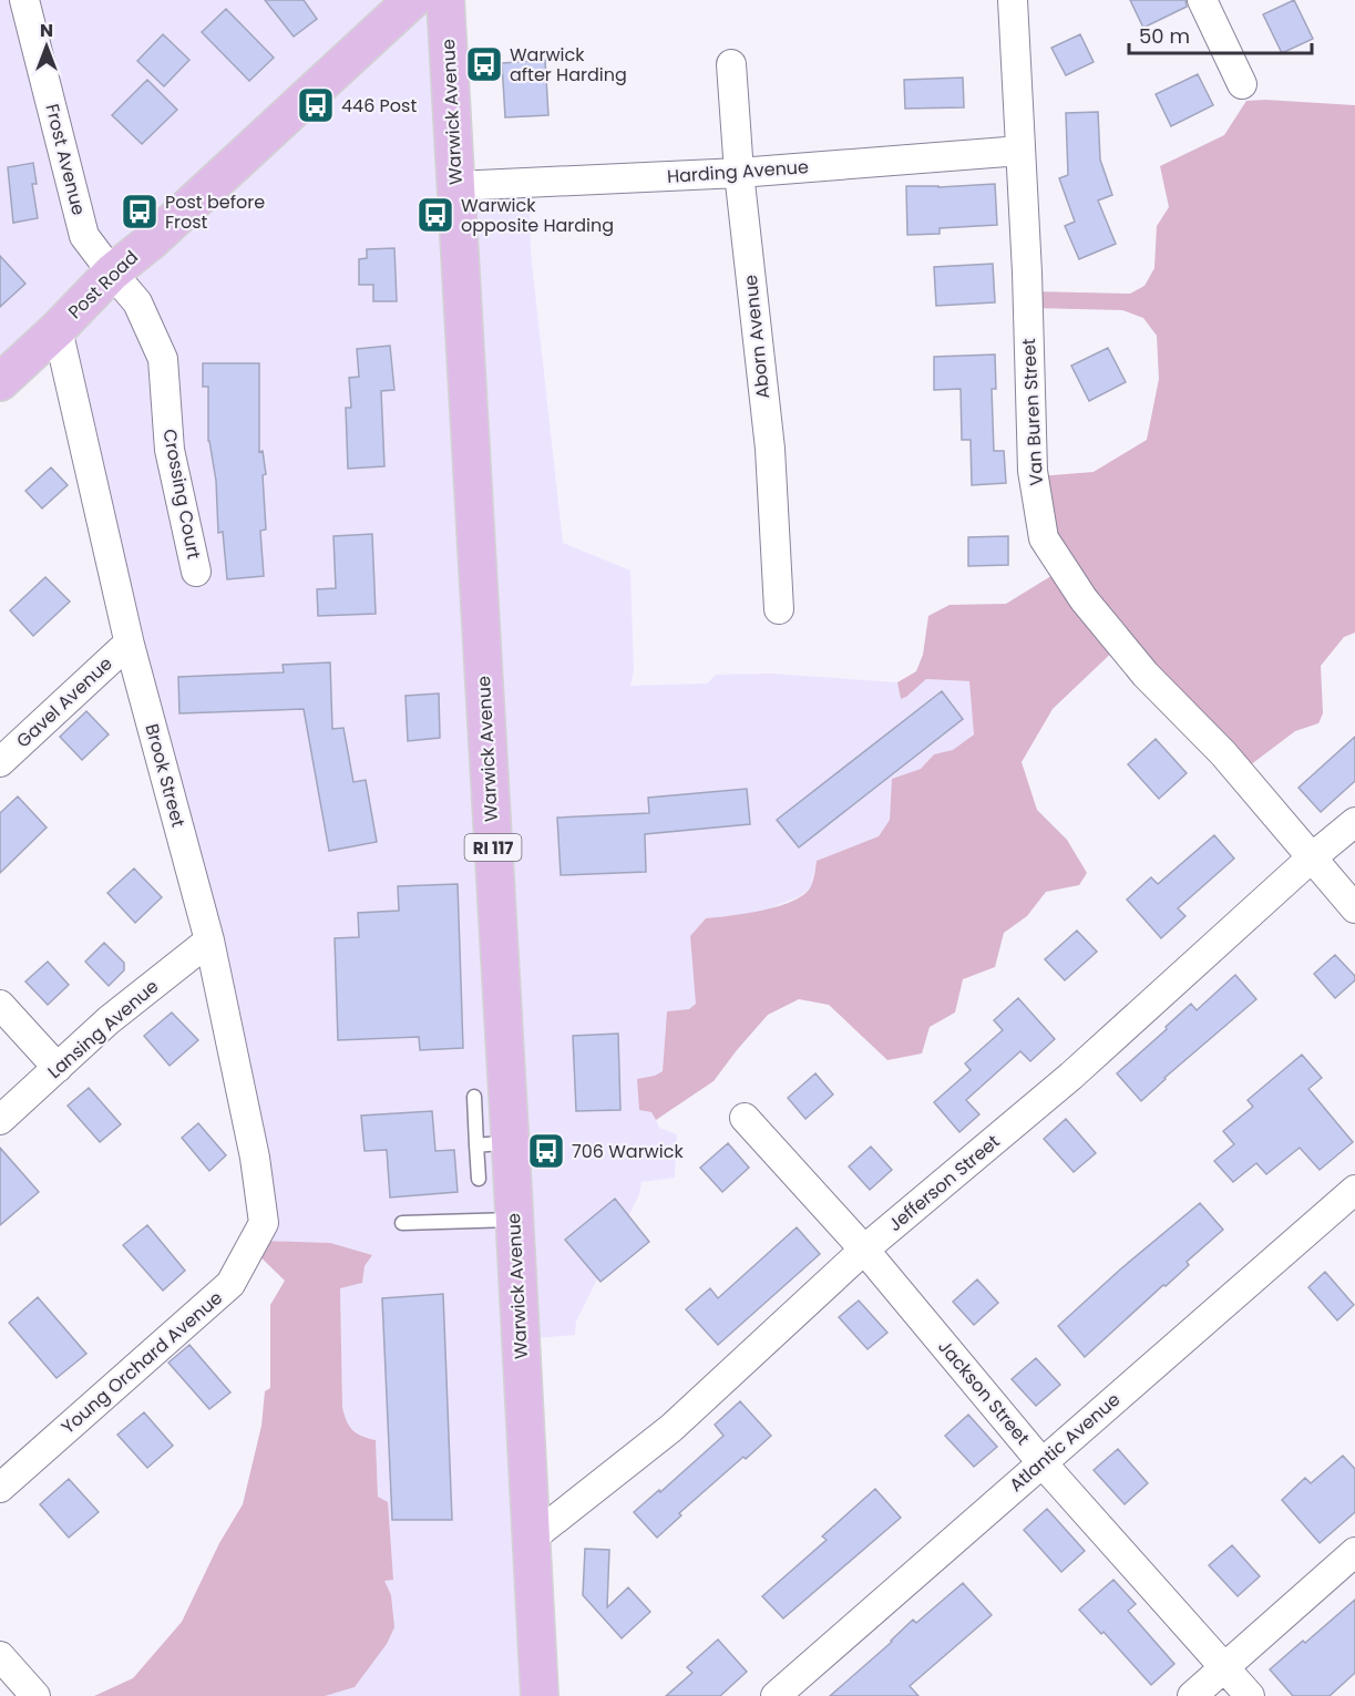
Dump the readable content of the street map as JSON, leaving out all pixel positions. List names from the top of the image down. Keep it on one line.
{"streets":{"main road":["Warwick Avenue","Post Road","RI 117"],"street":["Frost Avenue","Harding Avenue","Aborn Avenue","Van Buren Street","Crossing Court","Gavel Avenue","Brook Street","Lansing Avenue","Jefferson Street","Young Orchard Avenue","Jackson Street","Atlantic Avenue"]},"crossings":[["Warwick Avenue","Harding Avenue"],["Warwick Avenue","Jefferson Street"],["Frost Avenue","Post Road"],["Frost Avenue","Crossing Court"],["Harding Avenue","Aborn Avenue"],["Harding Avenue","Van Buren Street"],["Post Road","Crossing Court"],["Post Road","Brook Street"],["Van Buren Street","Jefferson Street"],["Gavel Avenue","Brook Street"],["Brook Street","Lansing Avenue"],["Brook Street","Young Orchard Avenue"],["Jefferson Street","Jackson Street"],["Jackson Street","Atlantic Avenue"]],"places":{"bus stop":["Warwick after Harding","446 Post","Post before Frost","Warwick opposite Harding","706 Warwick"]},"scale_bar":"50 m","north":"top"}
